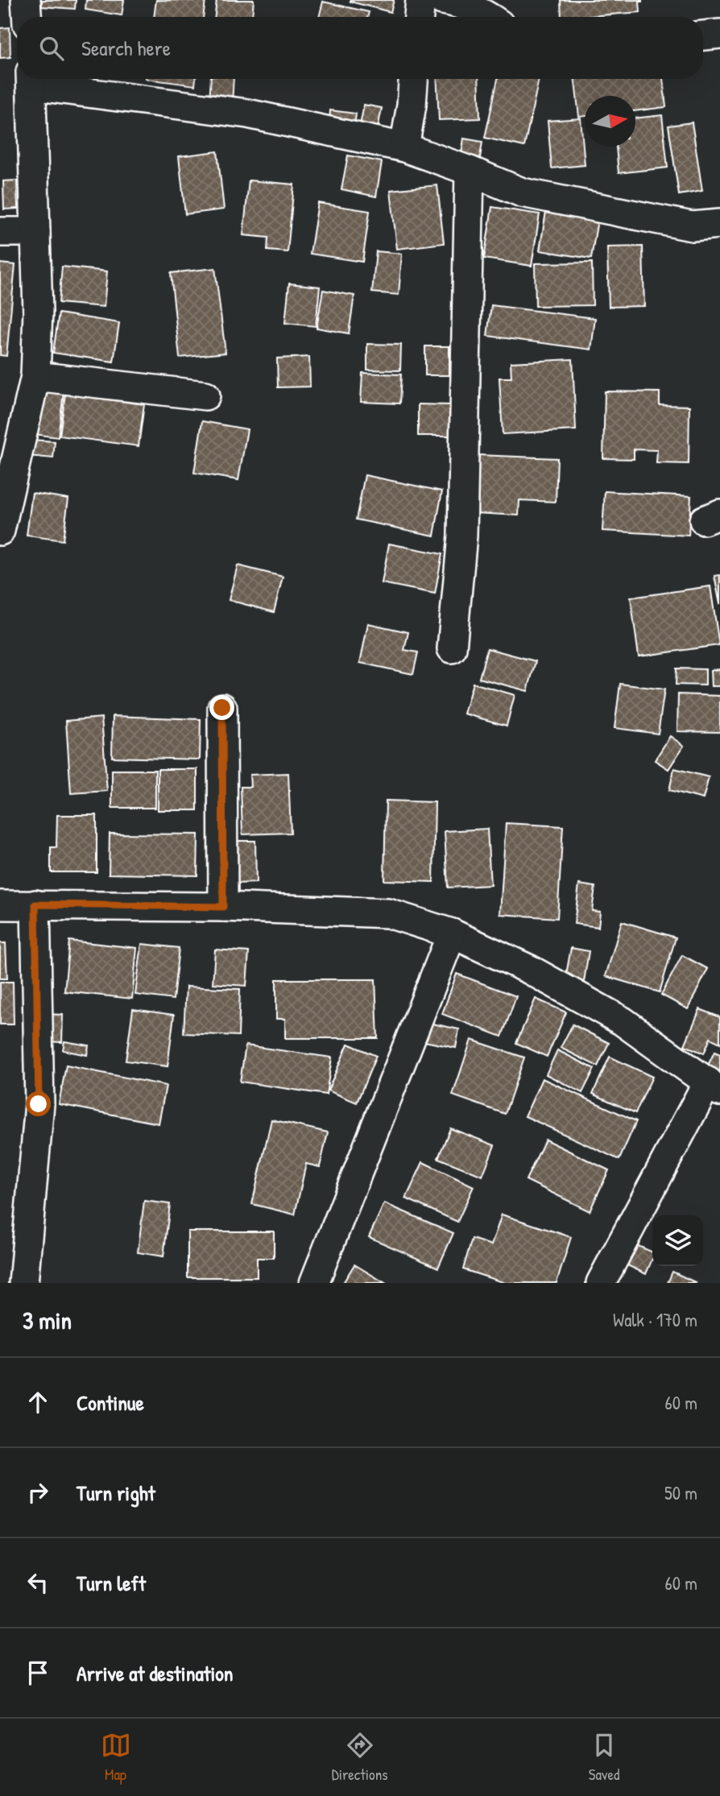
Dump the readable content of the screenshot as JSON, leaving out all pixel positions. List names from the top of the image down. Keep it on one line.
{"north":"right","page":{"search":"Search here","heading":["3 min","Walk · 170 m"],"list":[["Continue","60 m"],["Turn right","50 m"],["Turn left","60 m"],"Arrive at destination"],"nav":["Map","Directions","Saved"]}}
